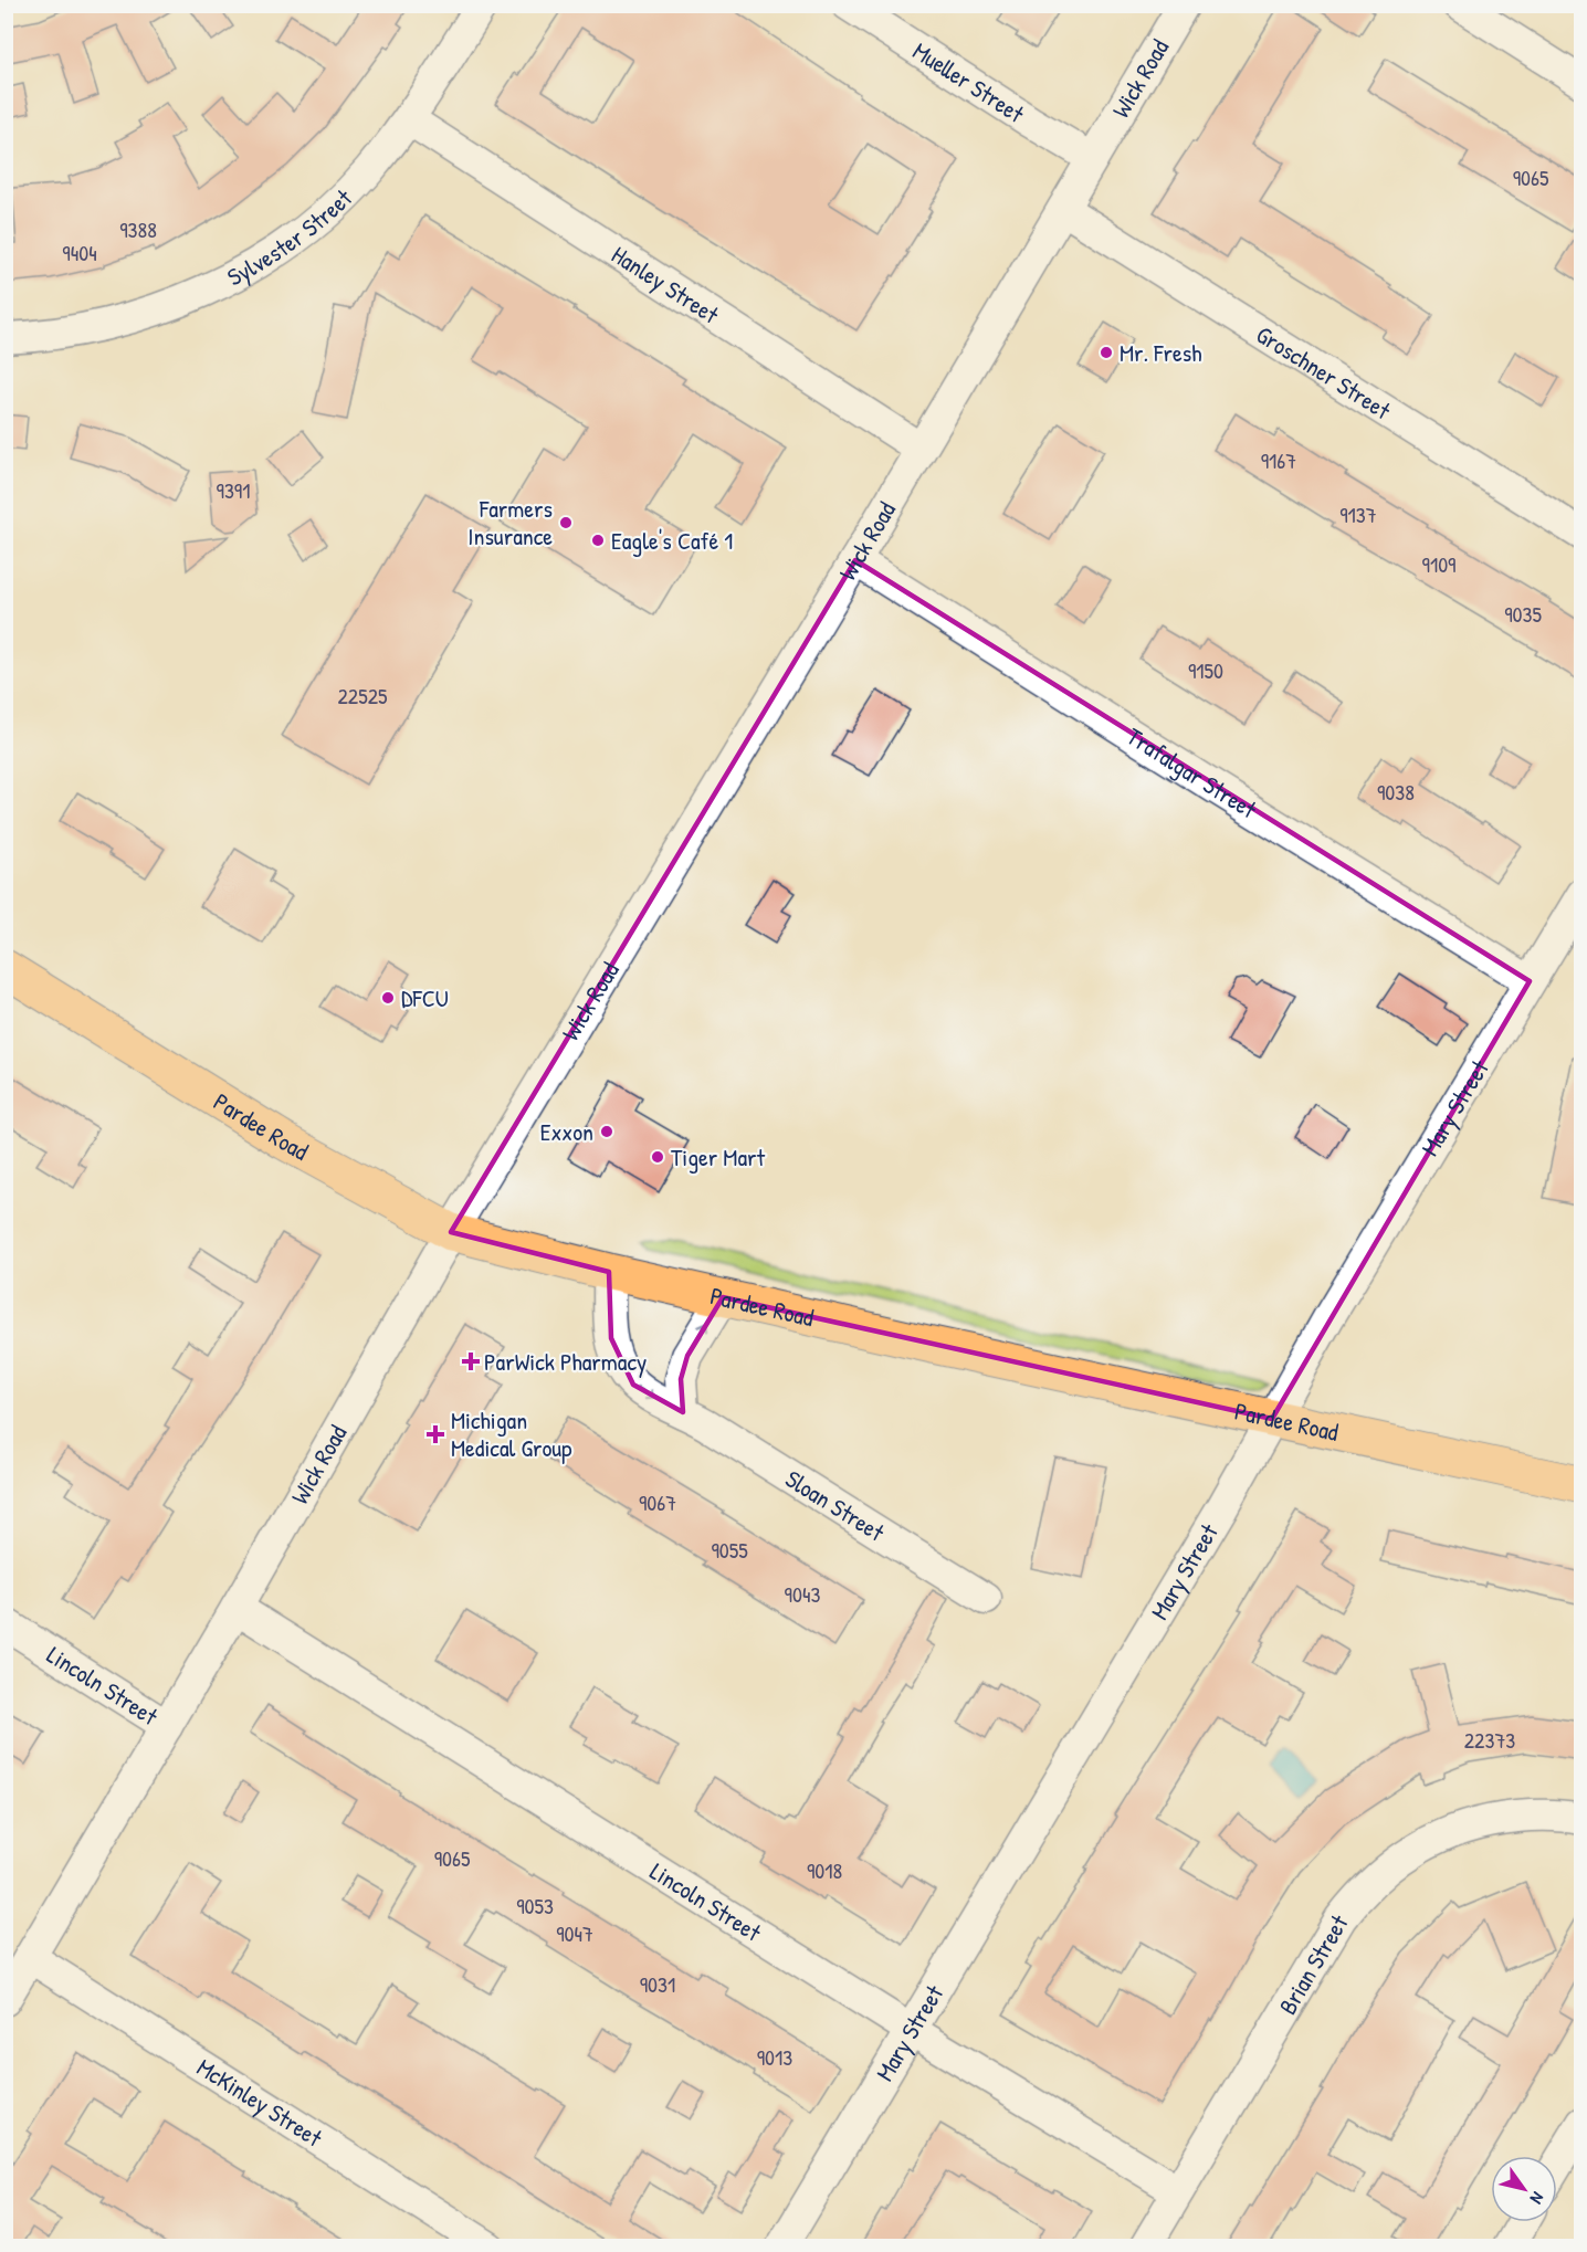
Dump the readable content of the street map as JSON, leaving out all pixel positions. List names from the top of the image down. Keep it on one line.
{"streets":{"main road":["Pardee Road"],"street":["Wick Road","Mueller Street","Sylvester Street","Hanley Street","Groschner Street","Trafalgar Street","Mary Street","Sloan Street","Lincoln Street","Brian Street","McKinley Street"]},"crossings":[["Wick Road","Mueller Street"],["Wick Road","Hanley Street"],["Wick Road","Groschner Street"],["Wick Road","Trafalgar Street"],["Wick Road","Pardee Road"],["Wick Road","Lincoln Street"],["Wick Road","McKinley Street"],["Sylvester Street","Hanley Street"],["Trafalgar Street","Mary Street"],["Mary Street","Pardee Road"],["Mary Street","Lincoln Street"],["Pardee Road","Sloan Street"],["Lincoln Street","Brian Street"]],"places":{"other":["Mr. Fresh","Farmers Insurance","Eagle's Café 1","DFCU","Exxon","Tiger Mart"],"health":["ParWick Pharmacy","Michigan Medical Group"]},"house_numbers":["9065","9388","9404","9167","9391","9137","9109","9035","9150","22525","9038","9067","9055","9043","22373","9065","9018","9053","9047","9031","9013"],"north":"bottom right"}
